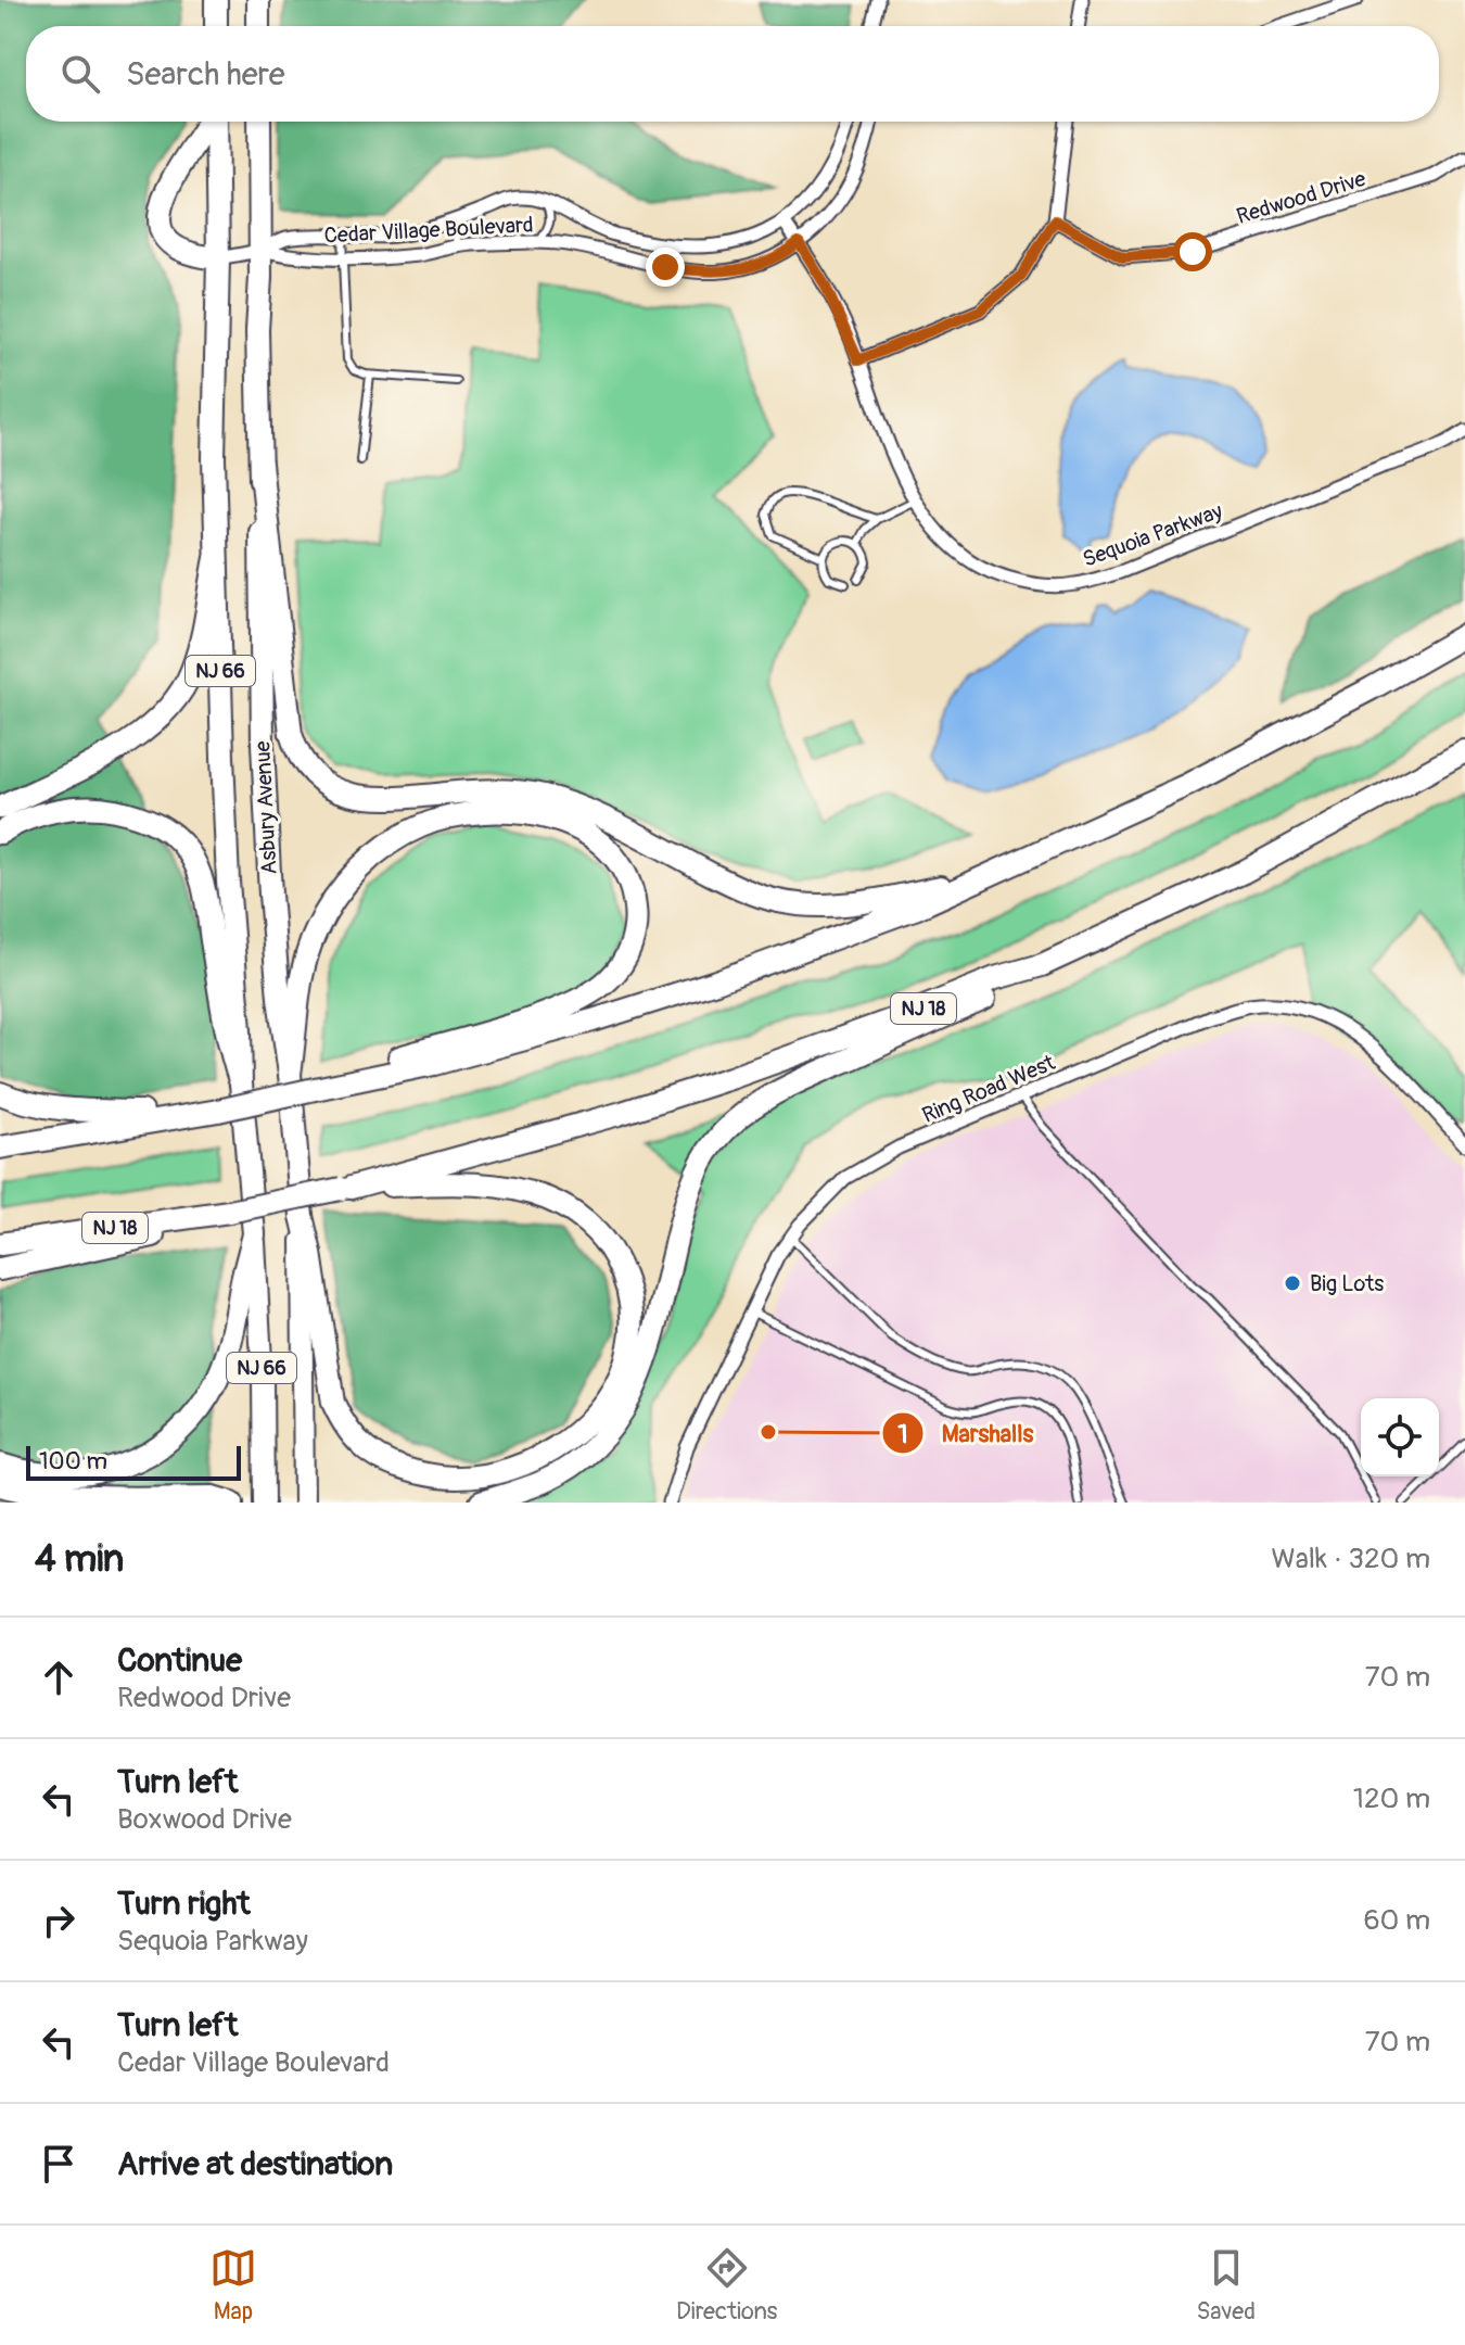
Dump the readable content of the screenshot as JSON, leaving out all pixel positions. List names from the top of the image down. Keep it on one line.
{"streets":{"highway":["NJ 66","Asbury Avenue","NJ 18"],"street":["Redwood Drive","Cedar Village Boulevard","Sequoia Parkway","Ring Road West"]},"crossings":[["Cedar Village Boulevard","Sequoia Parkway"],["Cedar Village Boulevard","Asbury Avenue"]],"places":["Big Lots","Marshalls"],"scale_bar":"100 m","page":{"search":"Search here","scale":"100 m","heading":["4 min","Walk · 320 m"],"list":[["Continue","Redwood Drive","70 m"],["Turn left","Boxwood Drive","120 m"],["Turn right","Sequoia Parkway","60 m"],["Turn left","Cedar Village Boulevard","70 m"],"Arrive at destination"],"nav":["Map","Directions","Saved"]}}
